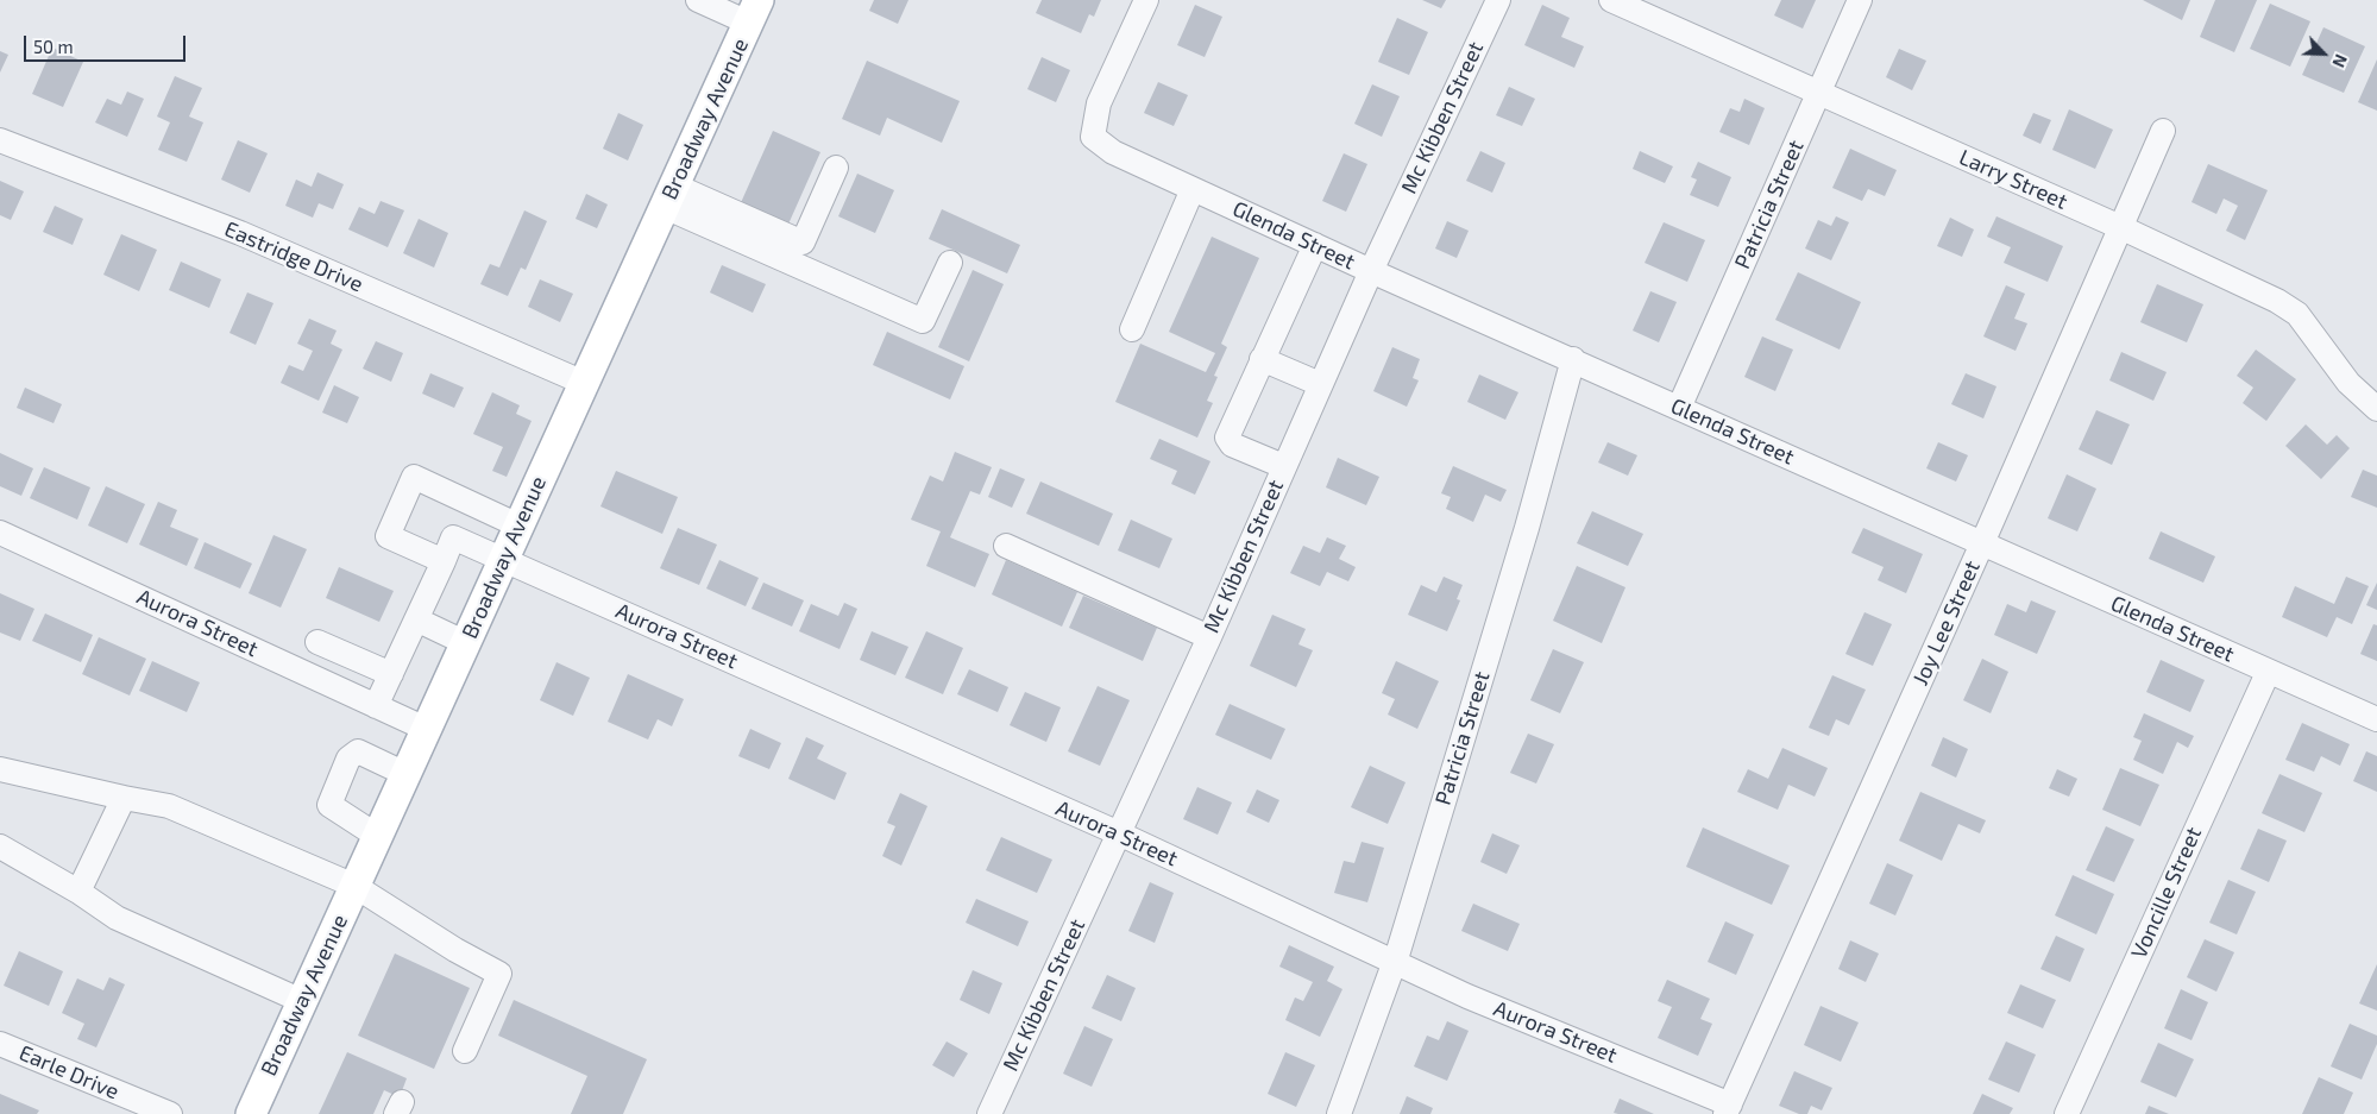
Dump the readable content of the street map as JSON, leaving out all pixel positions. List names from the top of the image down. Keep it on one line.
{"streets":{"main road":["Broadway Avenue"],"street":["Mc Kibben Street","Larry Street","Patricia Street","Glenda Street","Eastridge Drive","Aurora Street","Joy Lee Street","Voncille Street","Earle Drive"]},"crossings":[["Mc Kibben Street","Glenda Street"],["Mc Kibben Street","Aurora Street"],["Broadway Avenue","Eastridge Drive"],["Broadway Avenue","Aurora Street"],["Larry Street","Patricia Street"],["Larry Street","Joy Lee Street"],["Patricia Street","Glenda Street"],["Patricia Street","Aurora Street"],["Glenda Street","Joy Lee Street"],["Glenda Street","Voncille Street"],["Aurora Street","Joy Lee Street"]],"scale_bar":"50 m","north":"bottom right"}
